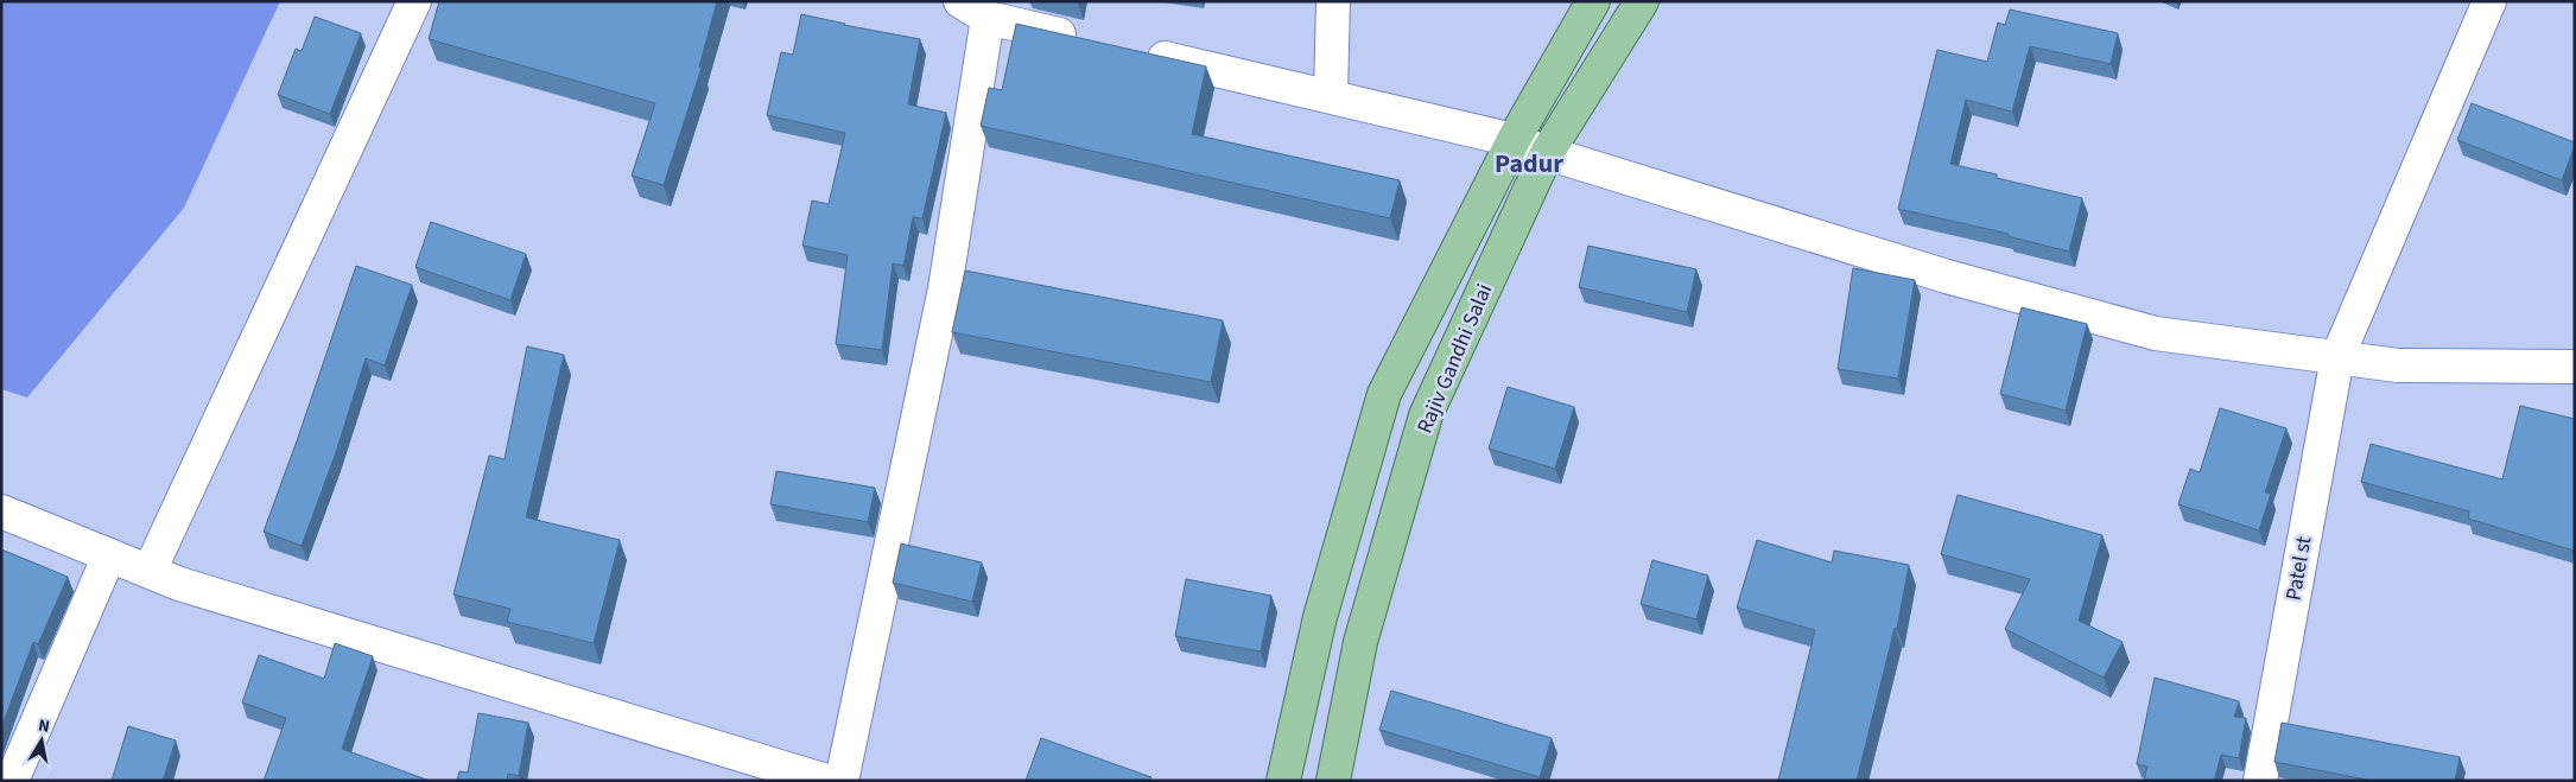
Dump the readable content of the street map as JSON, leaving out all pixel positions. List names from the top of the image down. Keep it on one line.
{"streets":{"main road":["Rajiv Gandhi Salai"],"street":["Patel st"]},"districts":["Padur"],"north":"top"}
